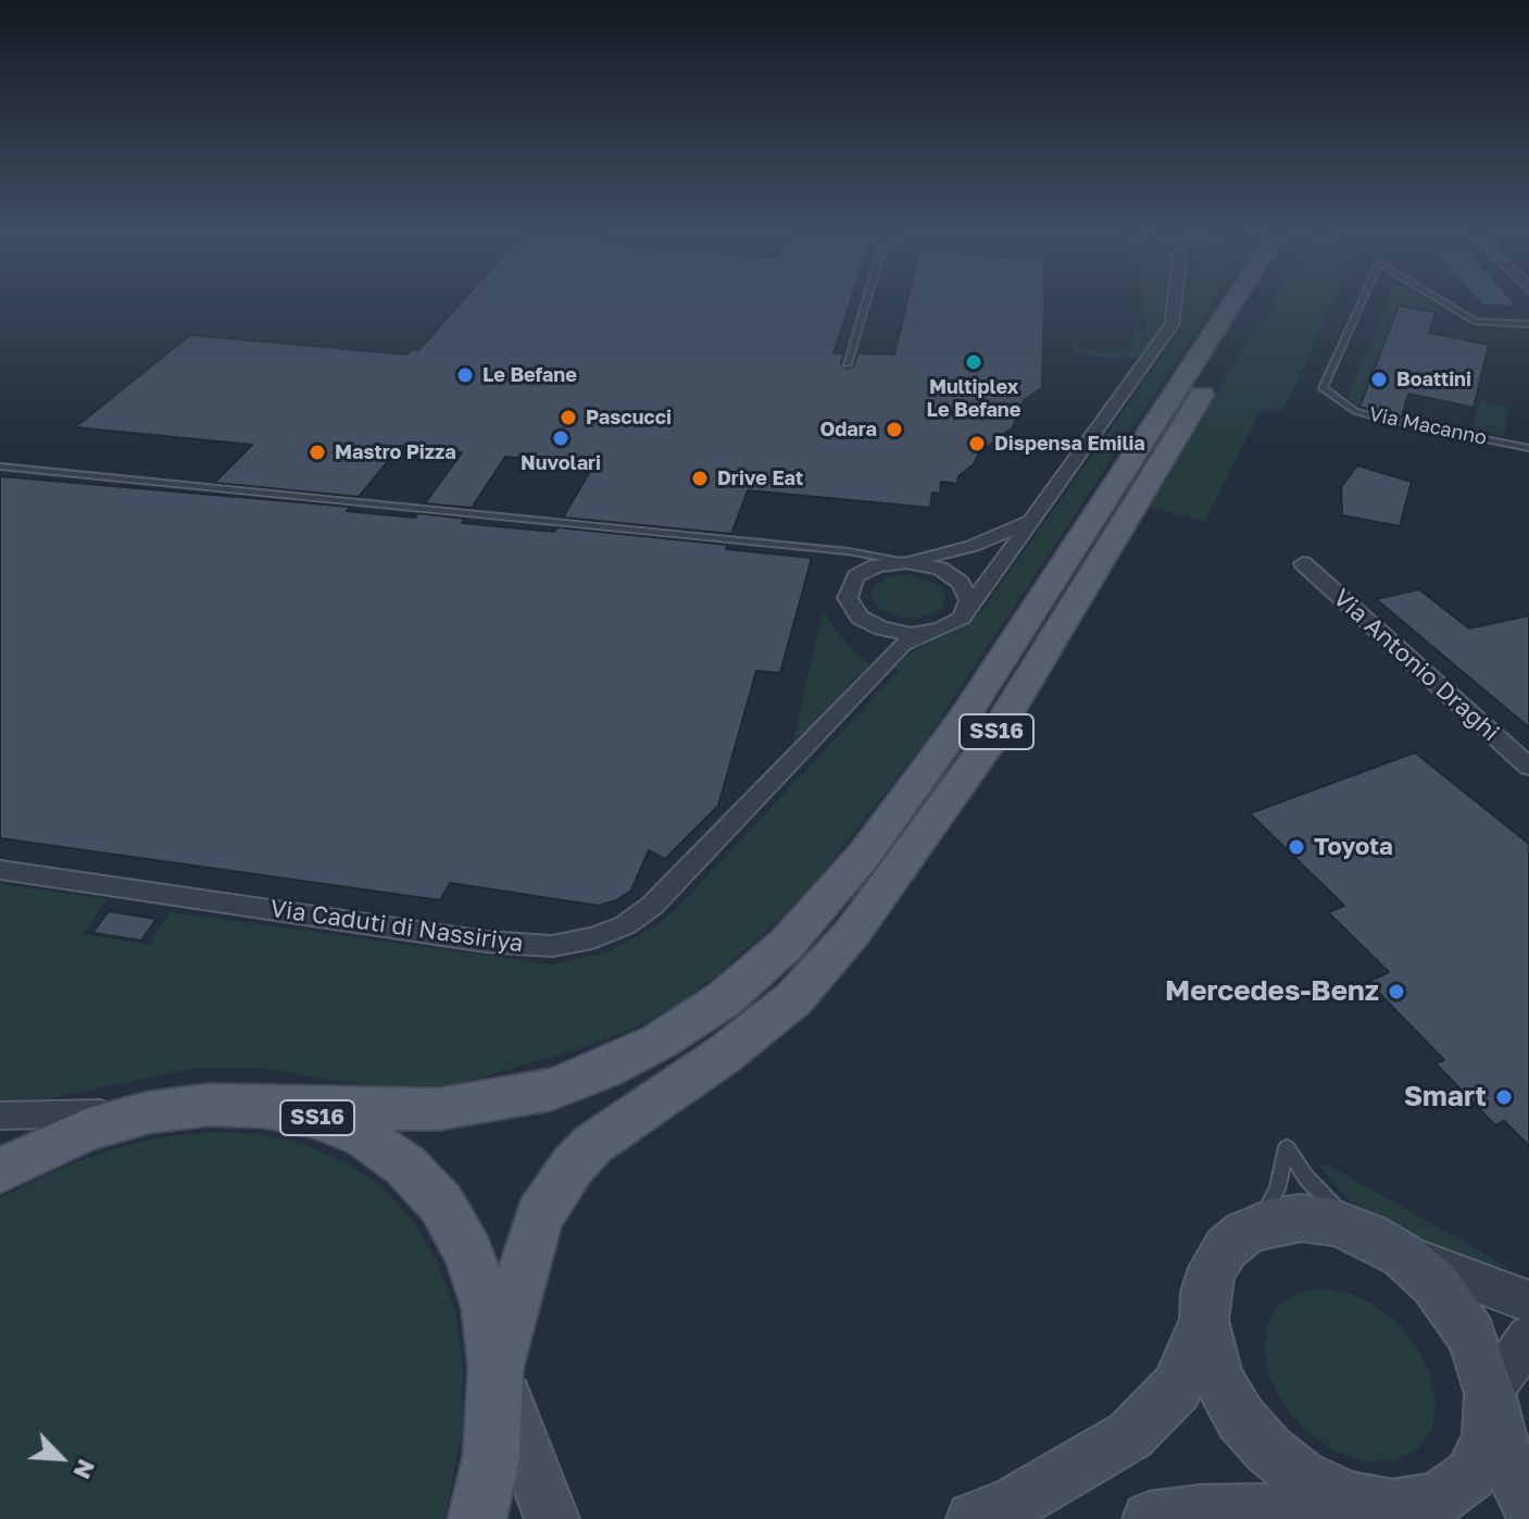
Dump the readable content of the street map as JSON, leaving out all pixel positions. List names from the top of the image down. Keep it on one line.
{"streets":{"main road":["SS16"],"street":["Via Antonio Draghi","Via Caduti di Nassiriya"],"lane":["Via Macanno"]},"places":["Multiplex Le Befane","Le Befane","Boattini","Pascucci","Odara","Nuvolari","Dispensa Emilia","Mastro Pizza","Drive Eat","Toyota","Mercedes-Benz","Smart"],"north":"bottom right"}
